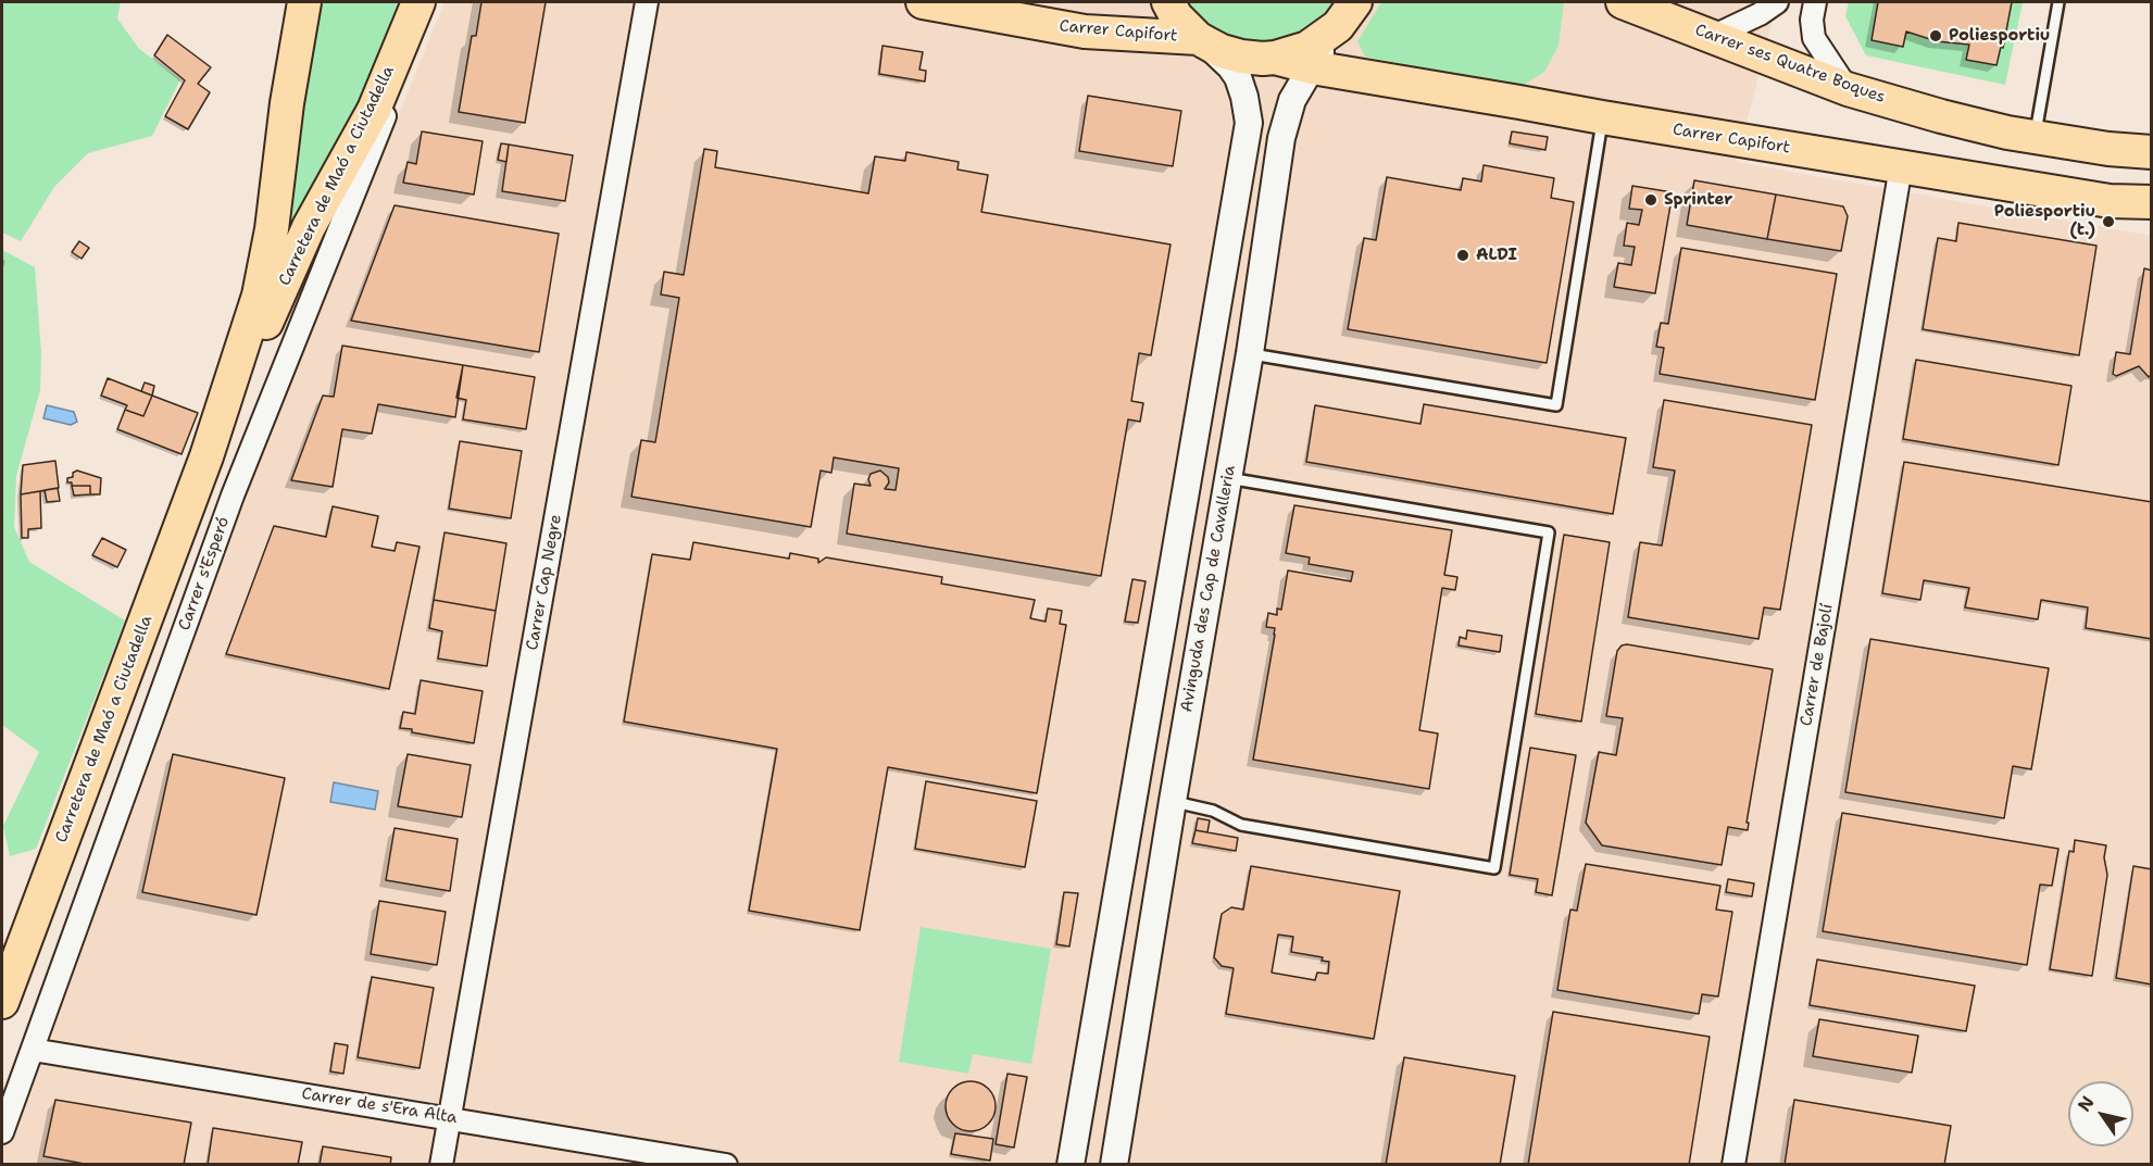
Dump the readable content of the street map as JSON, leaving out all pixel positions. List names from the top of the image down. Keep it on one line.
{"streets":{"main road":["Carrer Capifort","Carrer ses Quatre Boques","Carretera de Maó a Ciutadella"],"street":["Carrer s'Esperó","Carrer Cap Negre","Avinguda des Cap de Cavalleria","Carrer de Bajolí","Carrer de s'Era Alta"]},"crossings":[["Carrer Capifort","Avinguda des Cap de Cavalleria"],["Carrer Capifort","Carrer de Bajolí"],["Carretera de Maó a Ciutadella","Carrer s'Esperó"],["Carrer s'Esperó","Carrer de s'Era Alta"],["Carrer Cap Negre","Carrer de s'Era Alta"]],"places":["Poliesportiu","Sprinter","Poliesportiu (t.)","ALDI"],"north":"top left"}
